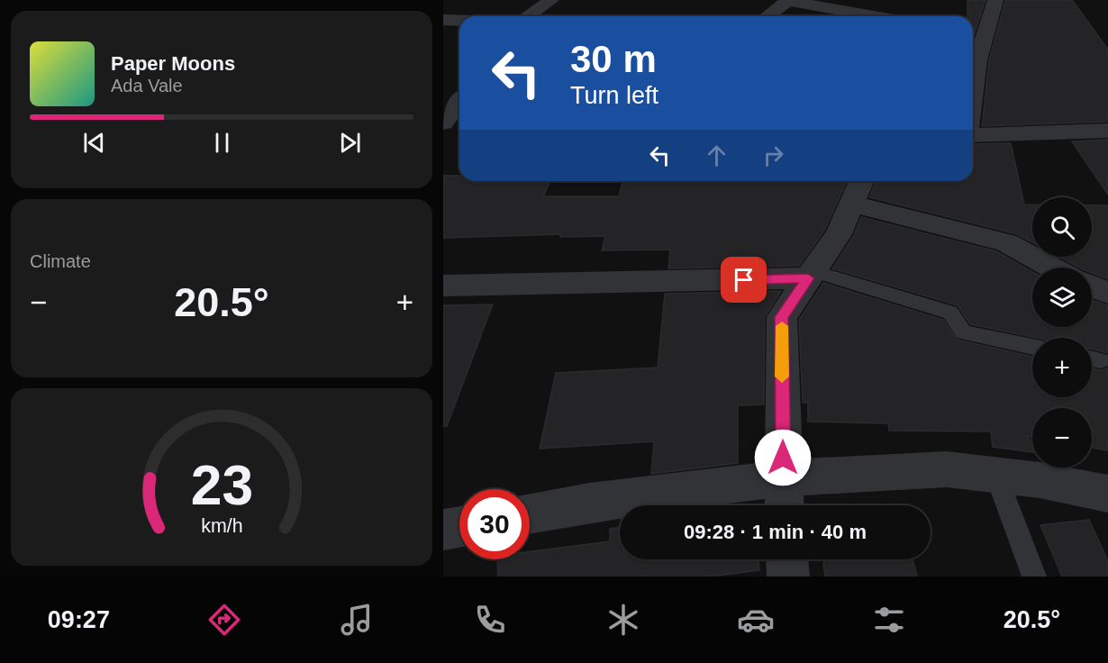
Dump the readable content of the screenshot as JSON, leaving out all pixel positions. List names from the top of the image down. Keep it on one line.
{"page":{"turn":["30 m","Turn left"],"song":["Paper Moons","Ada Vale"],"map_buttons":["+","−"],"tile":"Climate","heat":["−","20.5°","+"],"limit":"30","trip":"09:28 · 1 min · 40 m","tabs":["09:27","20.5°"],"gauge":["23","km/h"]}}
